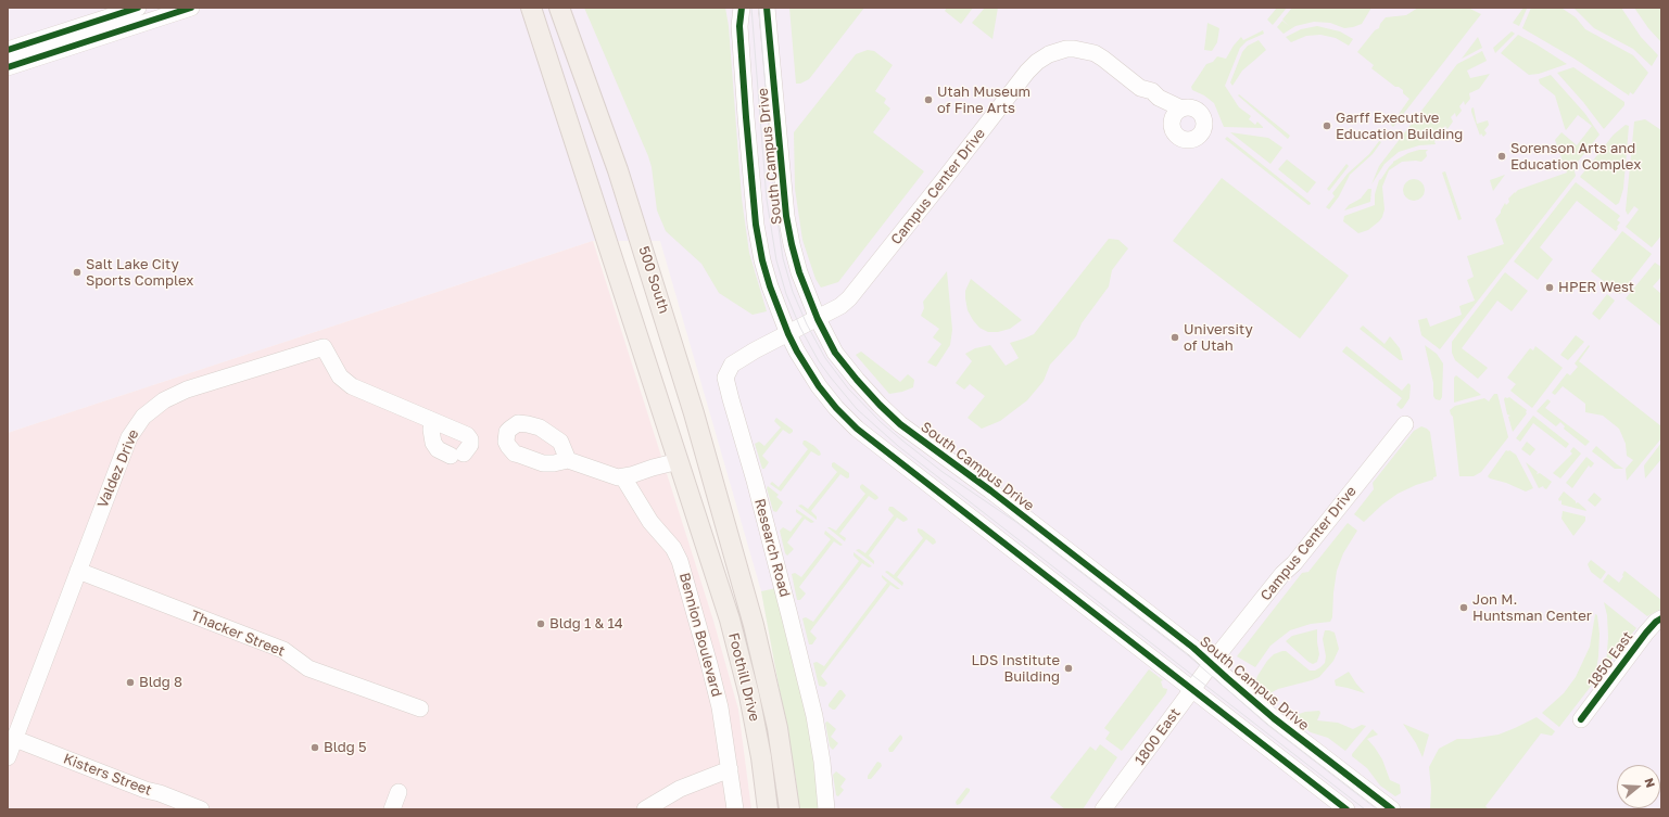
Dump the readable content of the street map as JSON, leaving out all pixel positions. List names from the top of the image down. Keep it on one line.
{"streets":{"main road":["500 South","Foothill Drive"],"street":["South Campus Drive","Campus Center Drive","Valdez Drive","Research Road","Thacker Street","Bennion Boulevard","1850 East","1800 East","Kisters Street"]},"crossings":[["South Campus Drive","Campus Center Drive"],["South Campus Drive","Research Road"],["South Campus Drive","1800 East"],["Campus Center Drive","Research Road"],["Campus Center Drive","1800 East"],["500 South","Foothill Drive"],["Valdez Drive","Thacker Street"],["Valdez Drive","Kisters Street"]],"places":["Utah Museum of Fine Arts","Garff Executive Education Building","Sorenson Arts and Education Complex","Salt Lake City Sports Complex","HPER West","University of Utah","Jon M. Huntsman Center","Bldg 1 & 14","LDS Institute Building","Bldg 8","Bldg 5"],"north":"right"}
